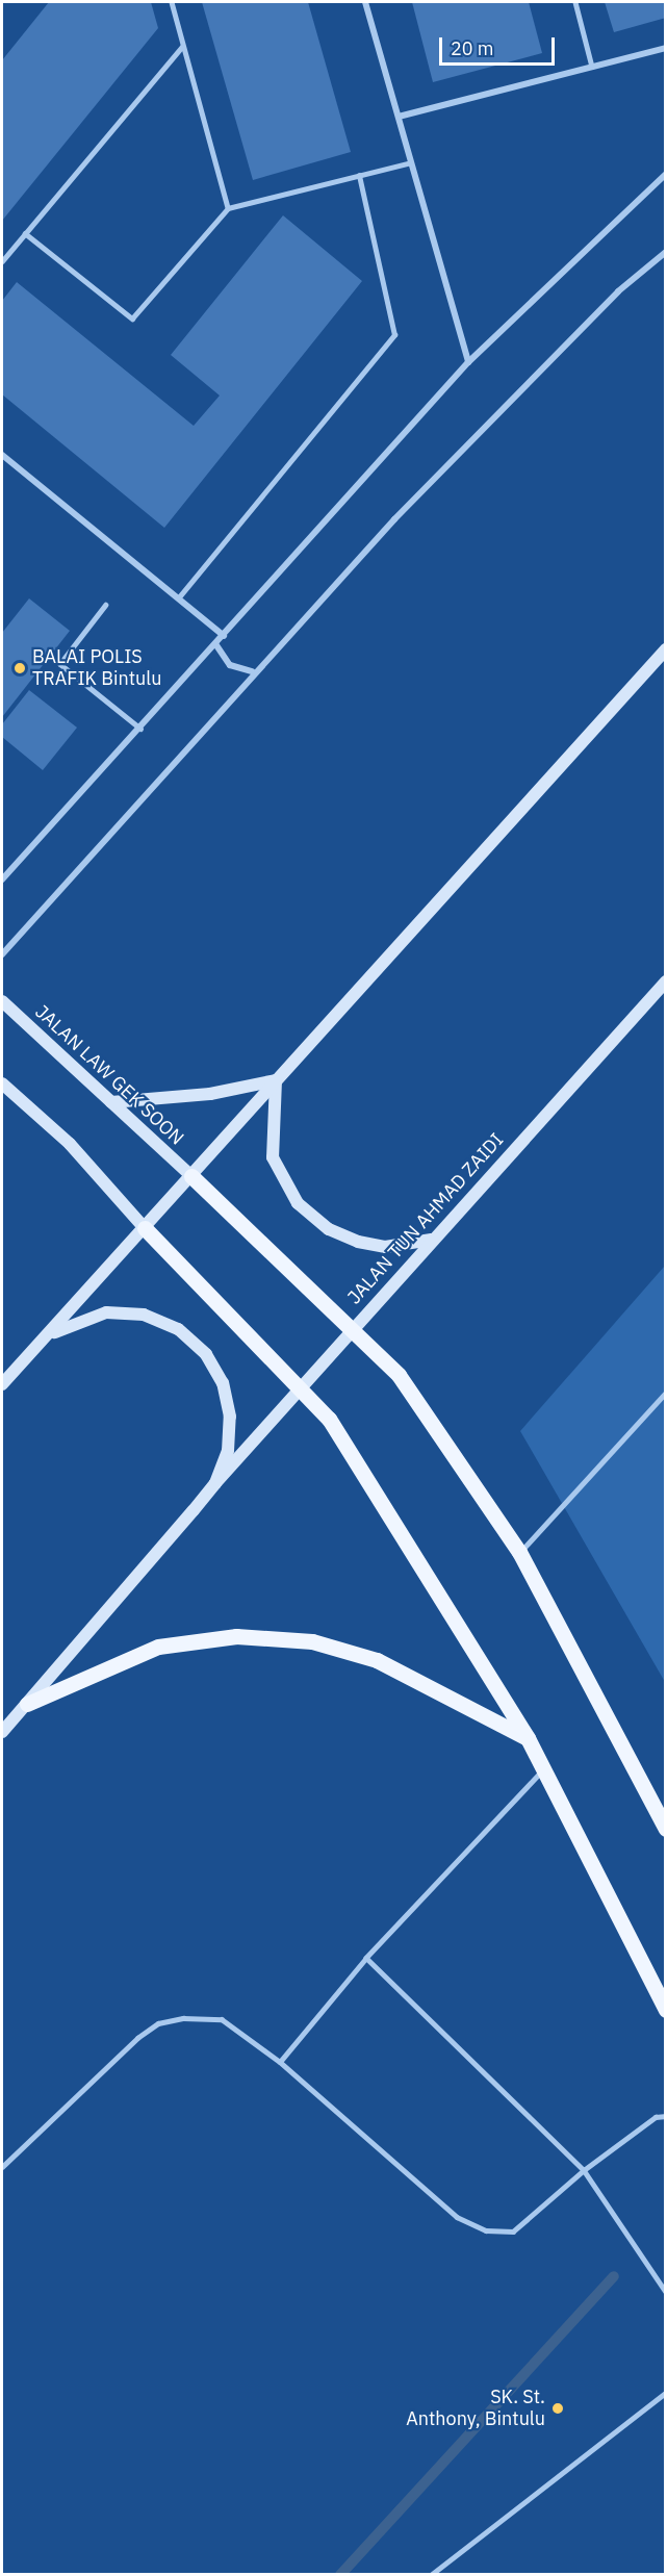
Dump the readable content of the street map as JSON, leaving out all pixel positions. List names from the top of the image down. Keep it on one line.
{"streets":{"main road":["JALAN LAW GEK SOON","JALAN TUN AHMAD ZAIDI"]},"places":["BALAI POLIS TRAFIK Bintulu","SK. St. Anthony, Bintulu"],"scale_bar":"20 m"}
